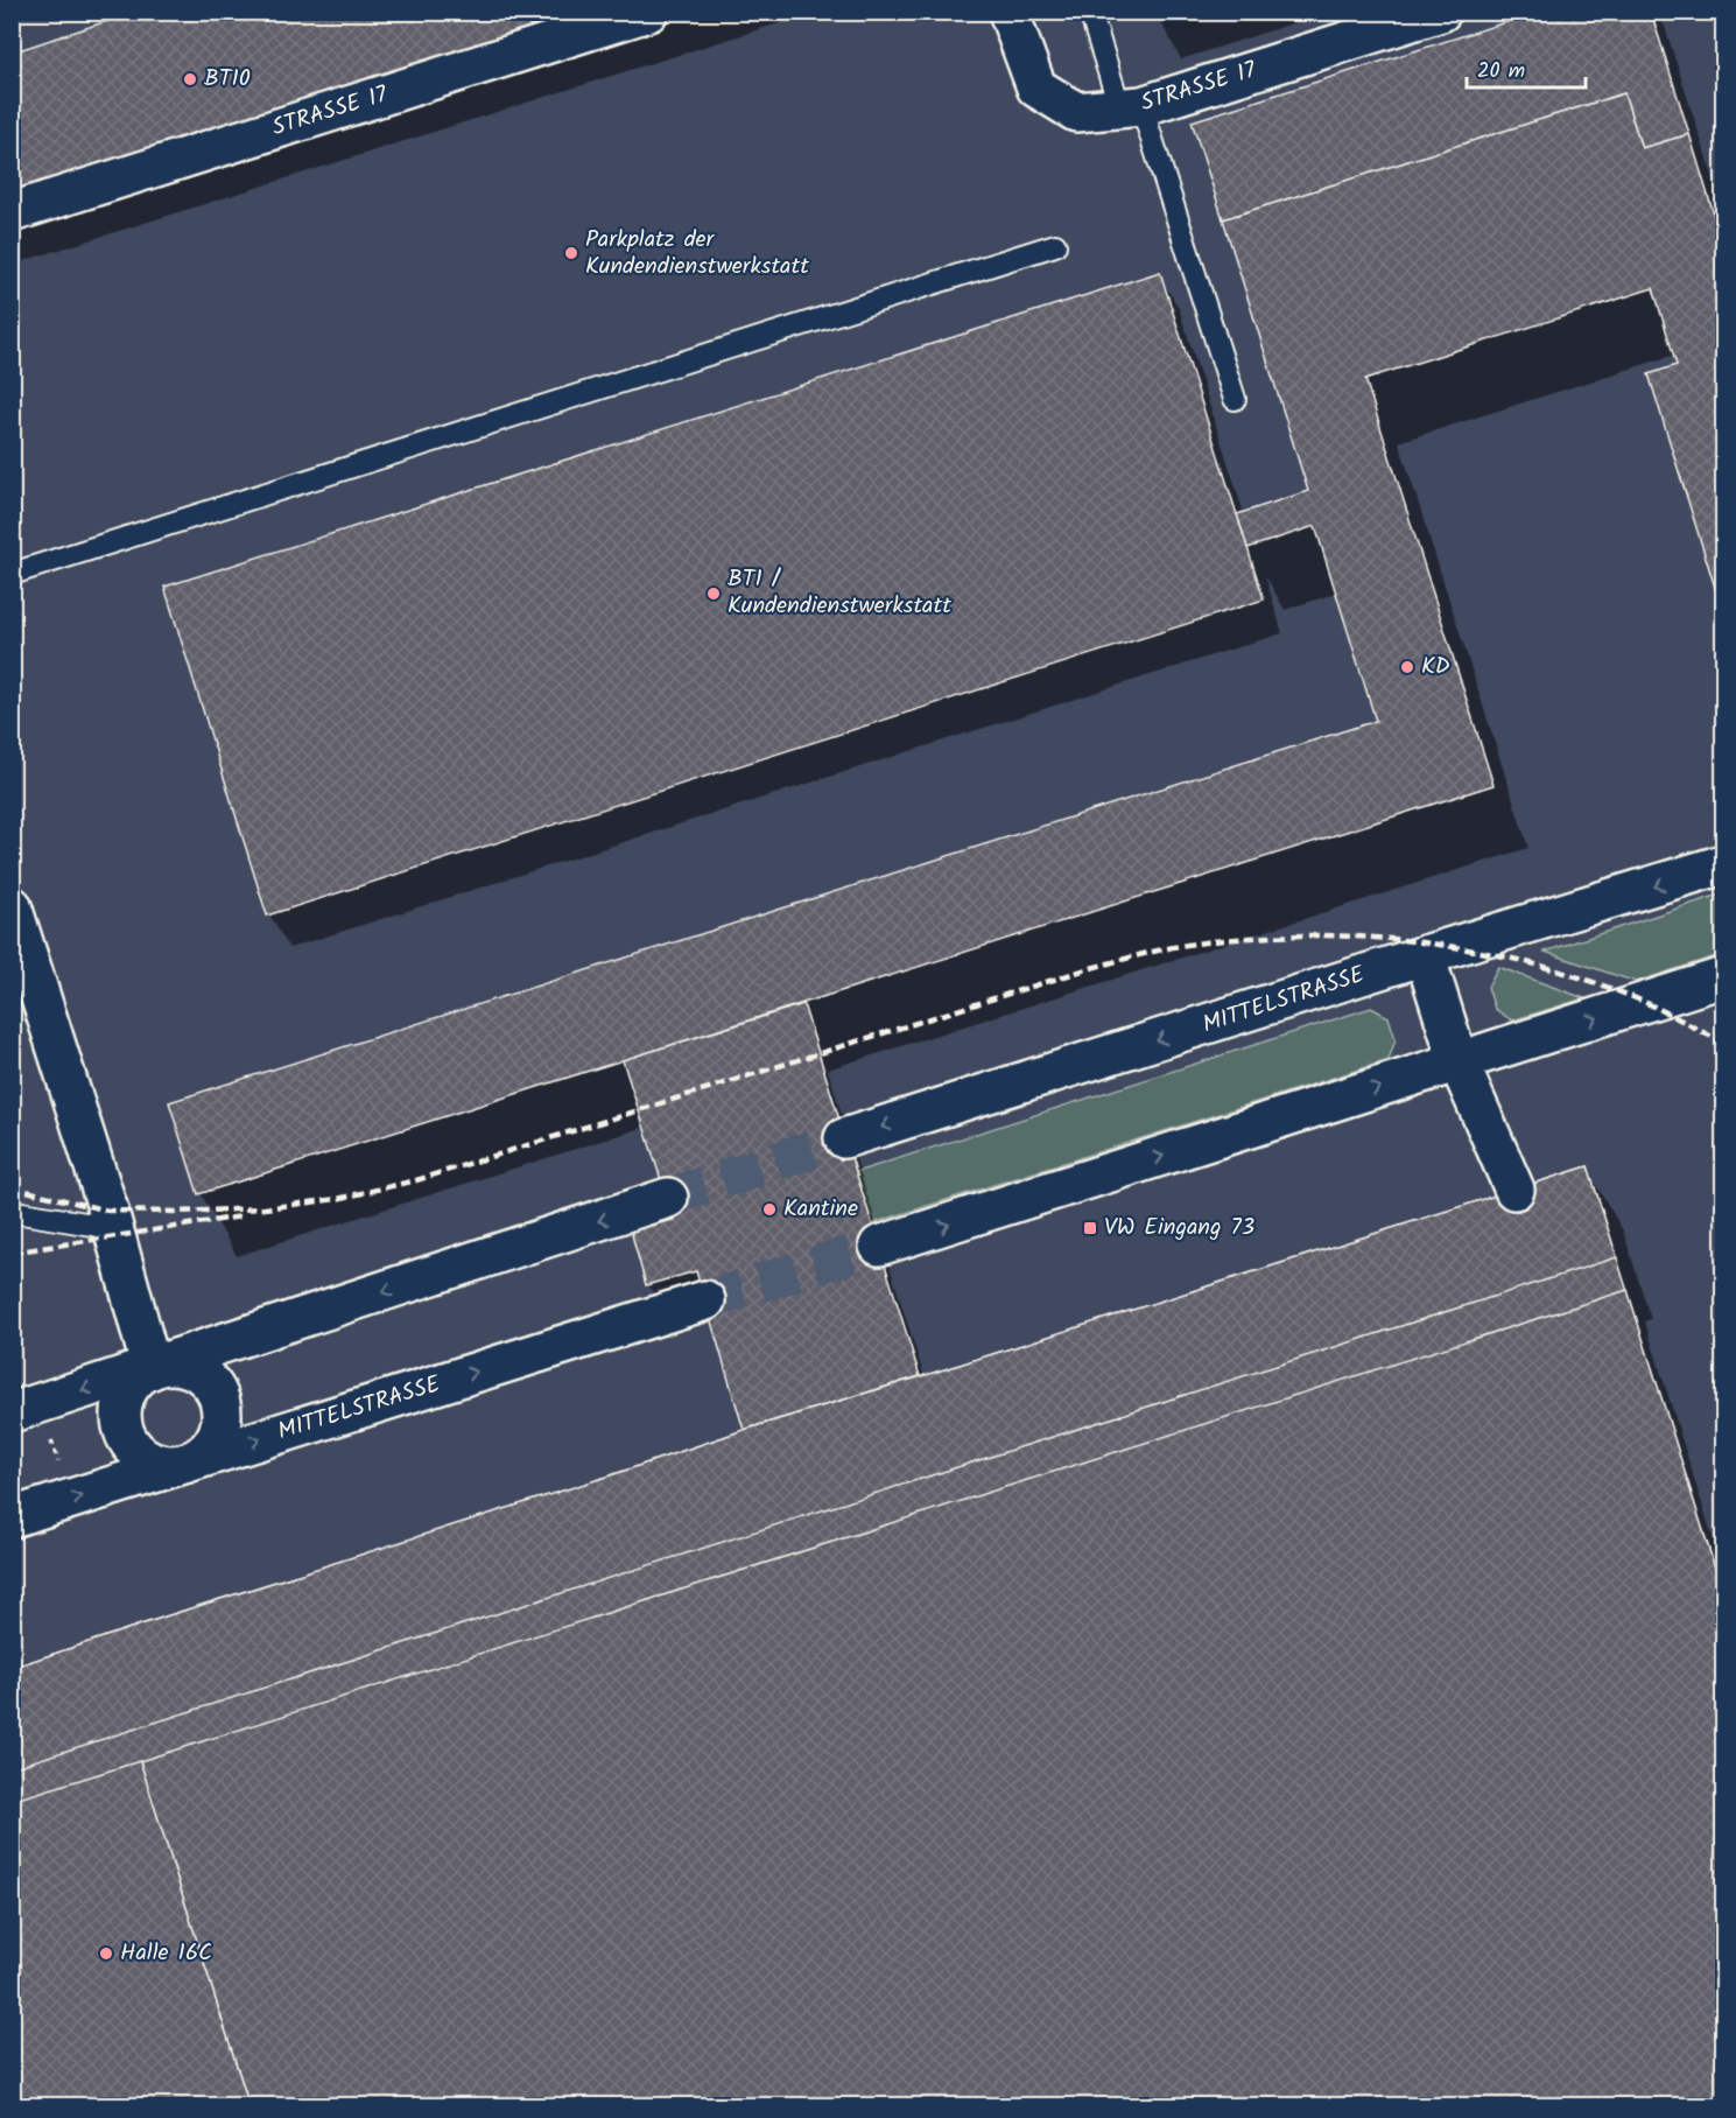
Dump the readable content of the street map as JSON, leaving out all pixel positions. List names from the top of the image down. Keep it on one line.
{"streets":{"street":["STRASSE 17","MITTELSTRASSE"]},"places":{"other":["BT10","Parkplatz der Kundendienstwerkstatt","BT1 / Kundendienstwerkstatt","KD","Kantine","Halle 16C"],"transit":["VW Eingang 73"]},"scale_bar":"20 m"}
